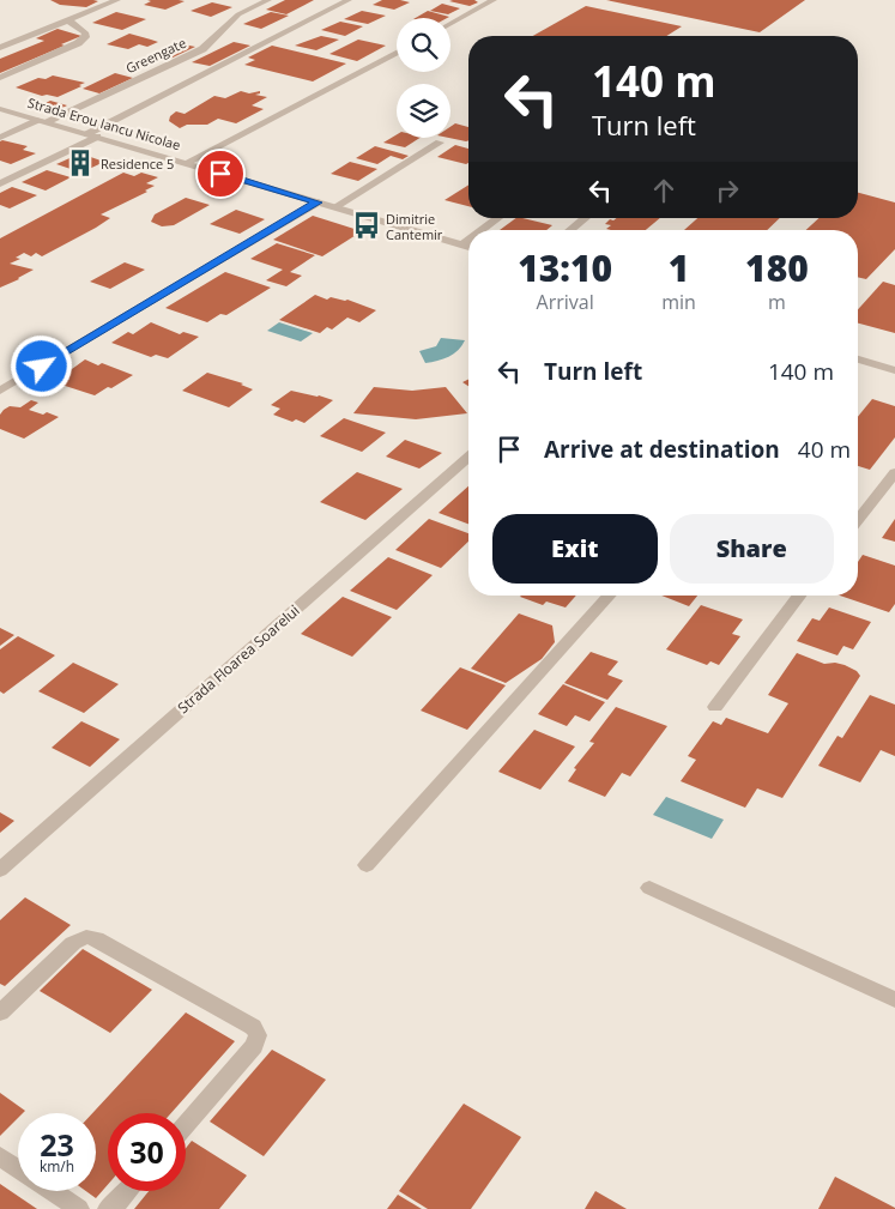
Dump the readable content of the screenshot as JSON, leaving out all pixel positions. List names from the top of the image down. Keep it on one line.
{"streets":{"street":["Greengate","Strada Erou Iancu Nicolae","Strada Floarea Soarelui"]},"crossings":[["Greengate","Strada Erou Iancu Nicolae"]],"places":{"building":["Residence 5"],"bus stop":["Dimitrie Cantemir"]},"page":{"turn":["140 m","Turn left"],"eta":["13:10","Arrival","1","min","180","m"],"list":[{"name":"Turn left","value":"140 m"},{"name":"Arrive at destination","value":"40 m"}],"buttons":["Exit","Share"],"speed":"23 km/h","limit":"30"}}
